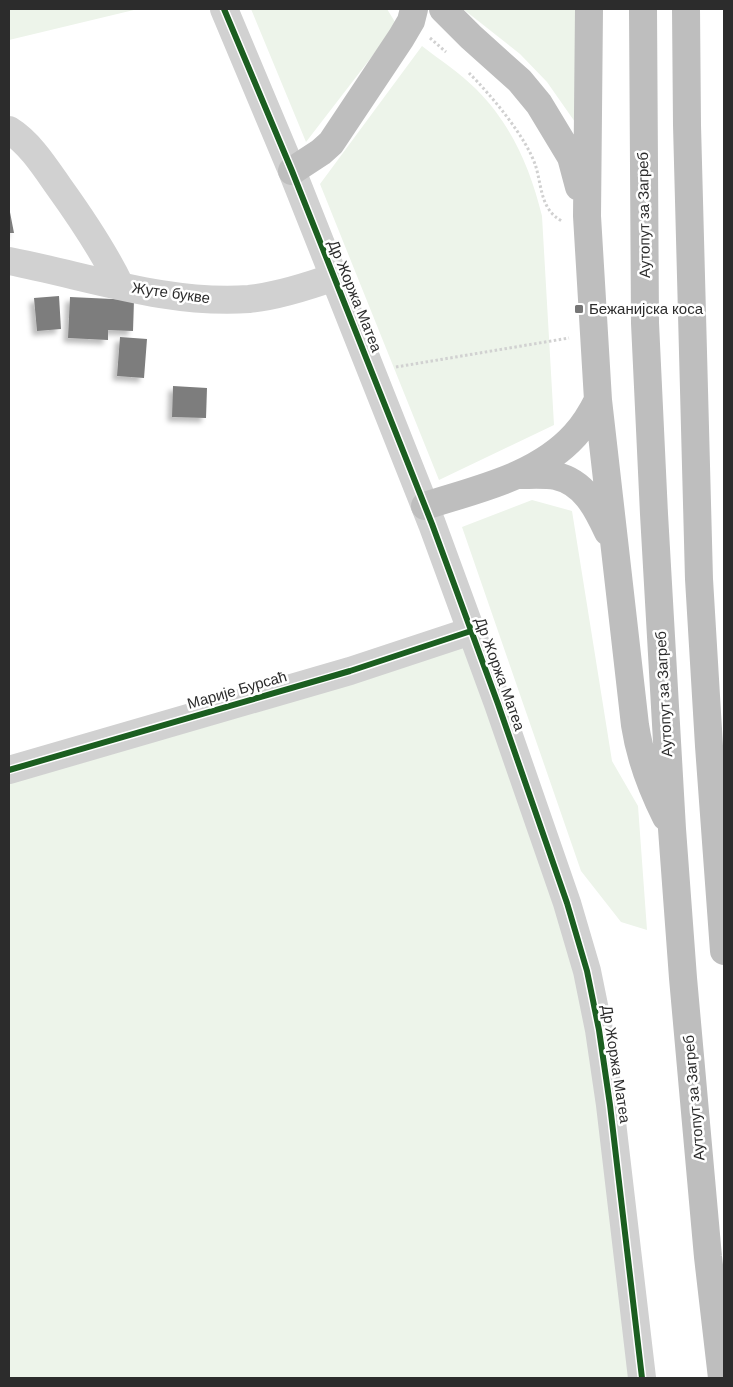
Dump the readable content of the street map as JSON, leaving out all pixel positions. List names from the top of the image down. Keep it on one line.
{"streets":{"highway":["Аутопут за Загреб"],"street":["Жуте букве","Др Жоржа Матеа","Марије Бурсаћ"]},"crossings":[["Жуте букве","Др Жоржа Матеа"],["Др Жоржа Матеа","Марије Бурсаћ"]],"places":{"transit":["Бежанијска коса"]}}
